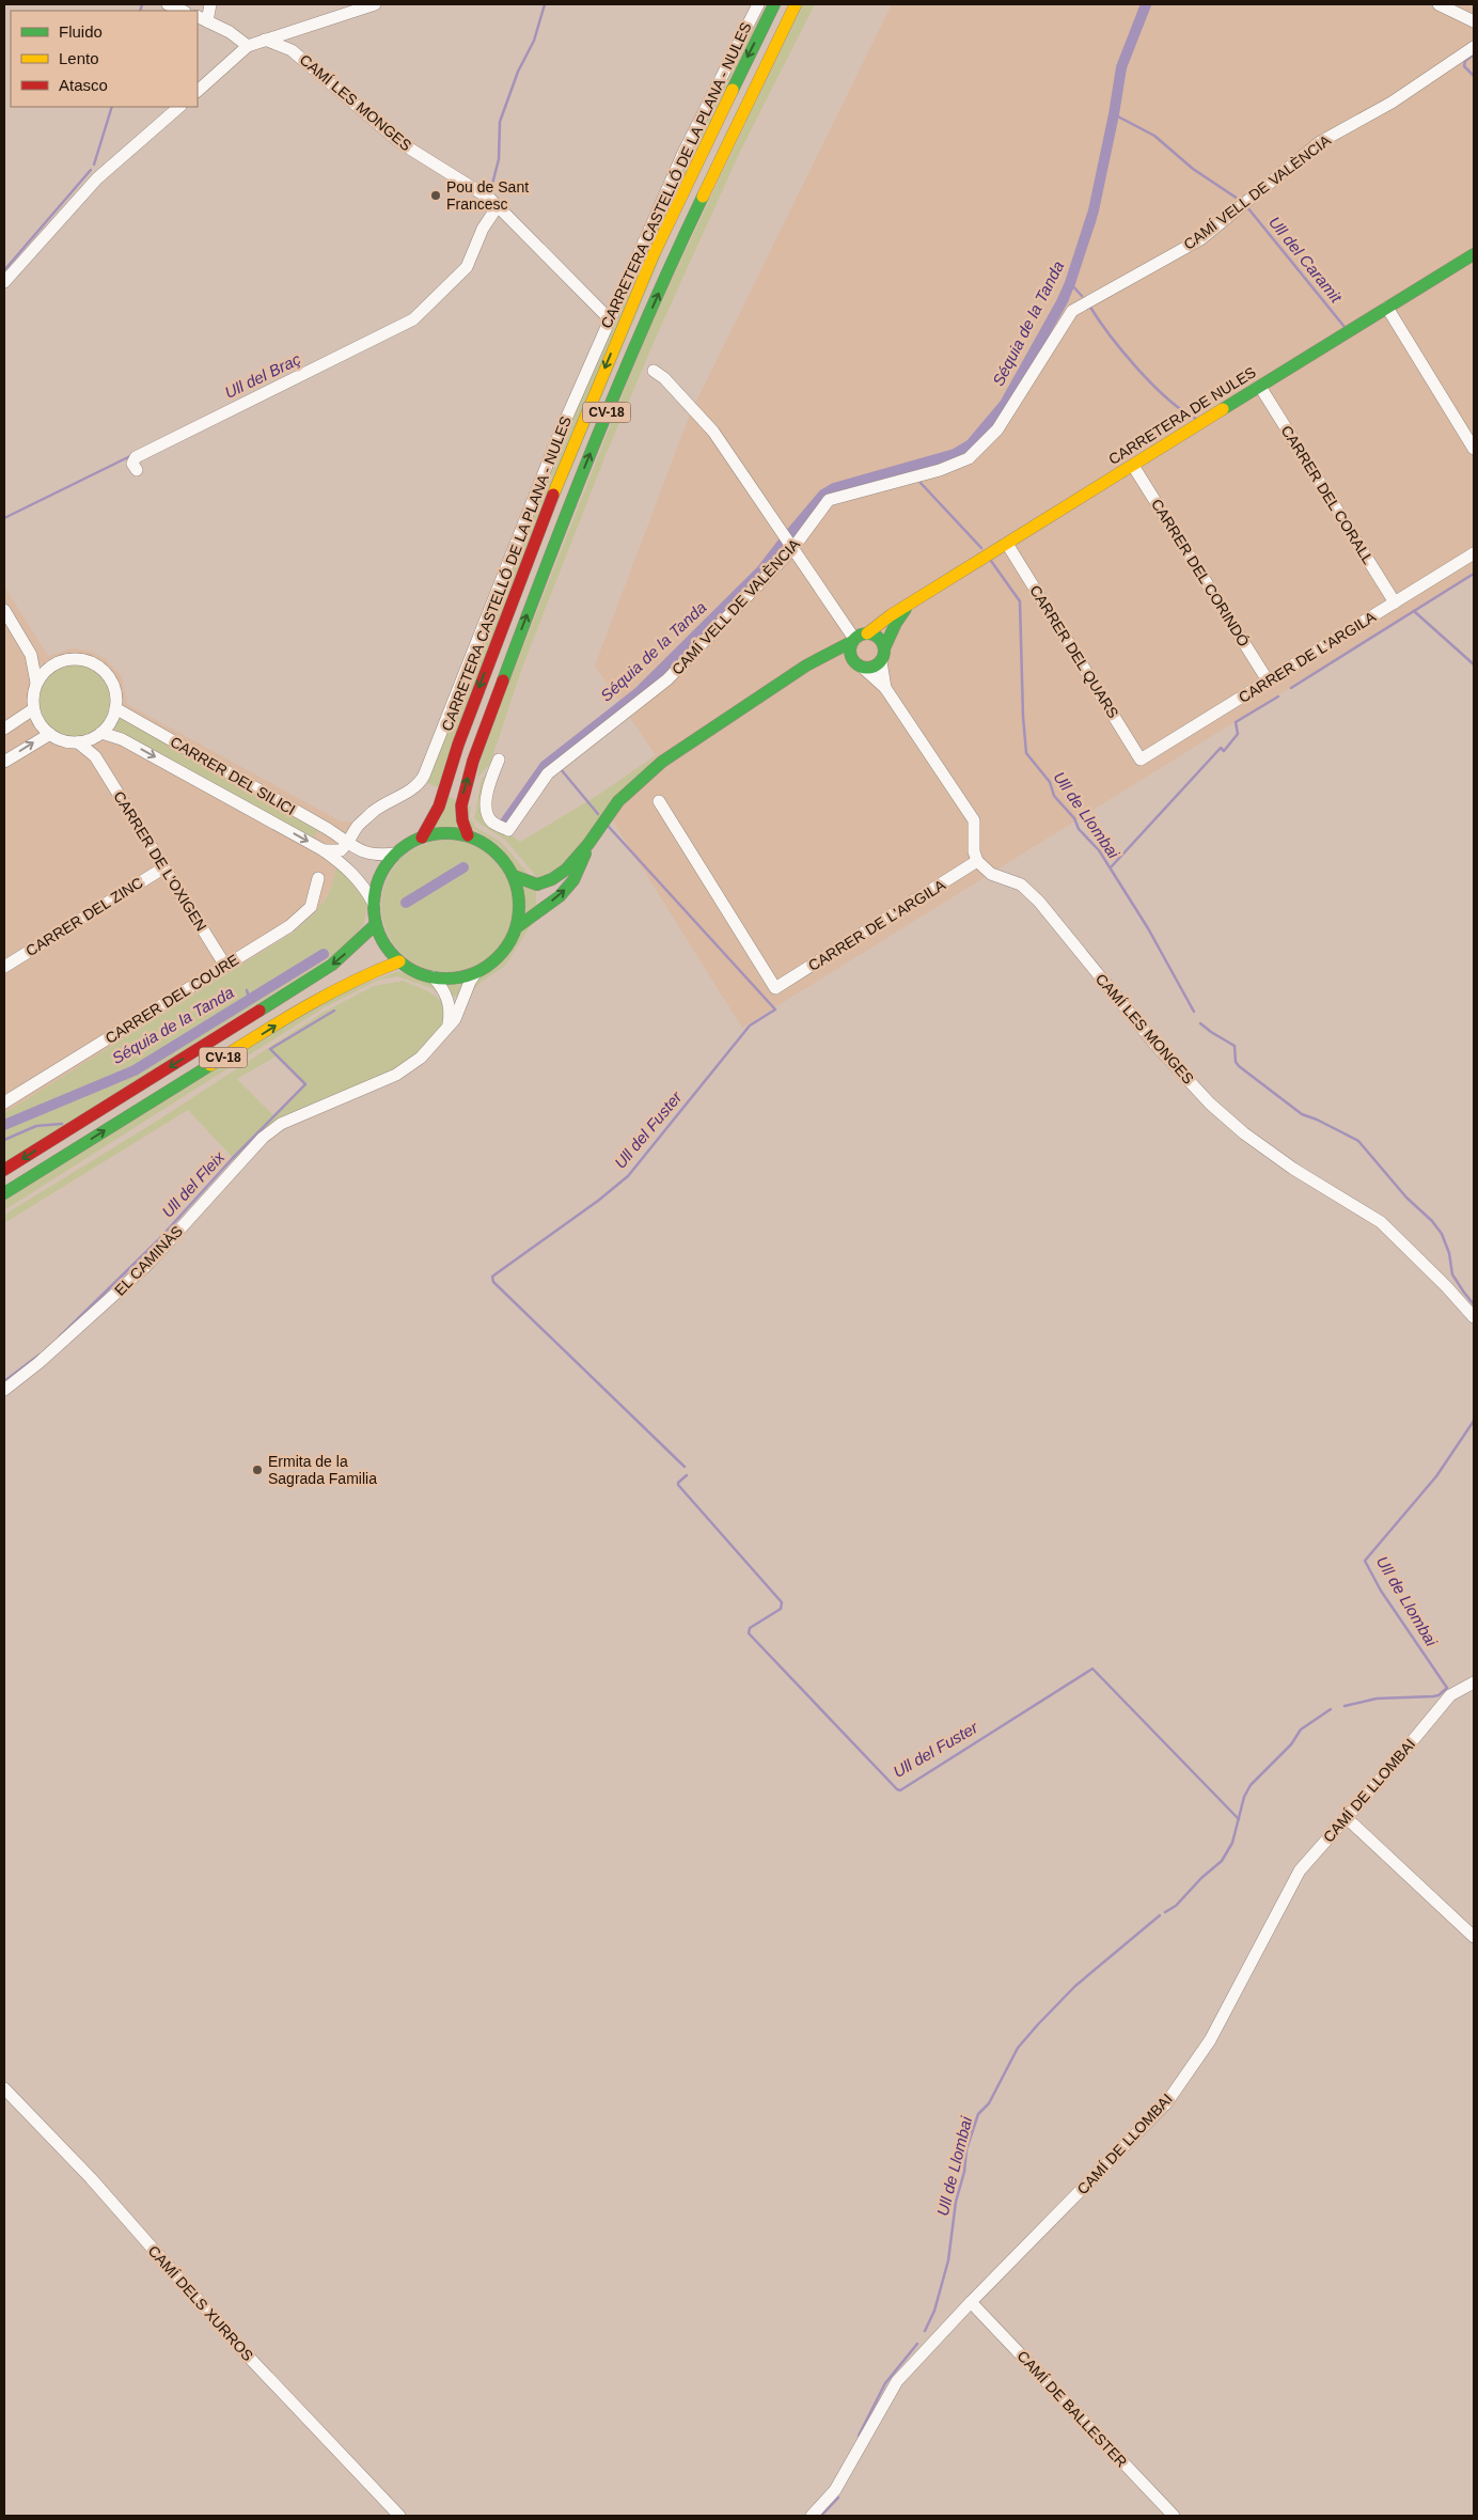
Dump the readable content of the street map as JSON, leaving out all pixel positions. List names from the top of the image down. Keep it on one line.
{"streets":{"main road":["CARRETERA CASTELLÓ DE LA PLANA - NULES","CV-18","CARRETERA DE NULES"],"street":["CAMÍ LES MONGES","CAMÍ VELL DE VALÈNCIA","CARRER DEL CORALL","CARRER DEL CORINDÓ","CARRER DEL QUARS","CARRER DE L'ARGILA","CARRER DEL SILICI","CARRER DE L'OXIGEN","CARRER DEL ZINC","CARRER DEL COURE","EL CAMINÀS","CAMÍ DE LLOMBAI","CAMÍ DELS XURROS","CAMÍ DE BALLESTER"]},"crossings":[["CAMÍ LES MONGES","CARRER DE L'ARGILA"],["CARRETERA CASTELLÓ DE LA PLANA - NULES","CV-18"],["CARRETERA CASTELLÓ DE LA PLANA - NULES","CARRETERA DE NULES"],["CARRETERA CASTELLÓ DE LA PLANA - NULES","CARRER DEL SILICI"],["CARRETERA CASTELLÓ DE LA PLANA - NULES","EL CAMINÀS"],["CV-18","CARRETERA DE NULES"],["CV-18","CARRER DEL SILICI"],["CV-18","EL CAMINÀS"],["CARRETERA DE NULES","CARRER DEL CORALL"],["CARRETERA DE NULES","CARRER DEL CORINDÓ"],["CARRETERA DE NULES","CARRER DEL QUARS"],["CARRETERA DE NULES","CARRER DEL SILICI"],["CARRETERA DE NULES","EL CAMINÀS"],["CARRER DEL CORALL","CARRER DE L'ARGILA"],["CARRER DEL CORINDÓ","CARRER DE L'ARGILA"],["CARRER DEL QUARS","CARRER DE L'ARGILA"],["CARRER DEL SILICI","CARRER DE L'OXIGEN"],["CARRER DEL SILICI","EL CAMINÀS"],["CARRER DE L'OXIGEN","CARRER DEL ZINC"],["CARRER DE L'OXIGEN","CARRER DEL COURE"],["CAMÍ DE LLOMBAI","CAMÍ DE BALLESTER"]],"water":["Ull del Caramit","Séquia de la Tanda","Ull del Braç","Ull de Llombai","Ull del Fuster","Ull del Fleix"],"places":["Pou de Sant Francesc","Ermita de la Sagrada Familia"],"legend":["Fluido","Lento","Atasco"]}
